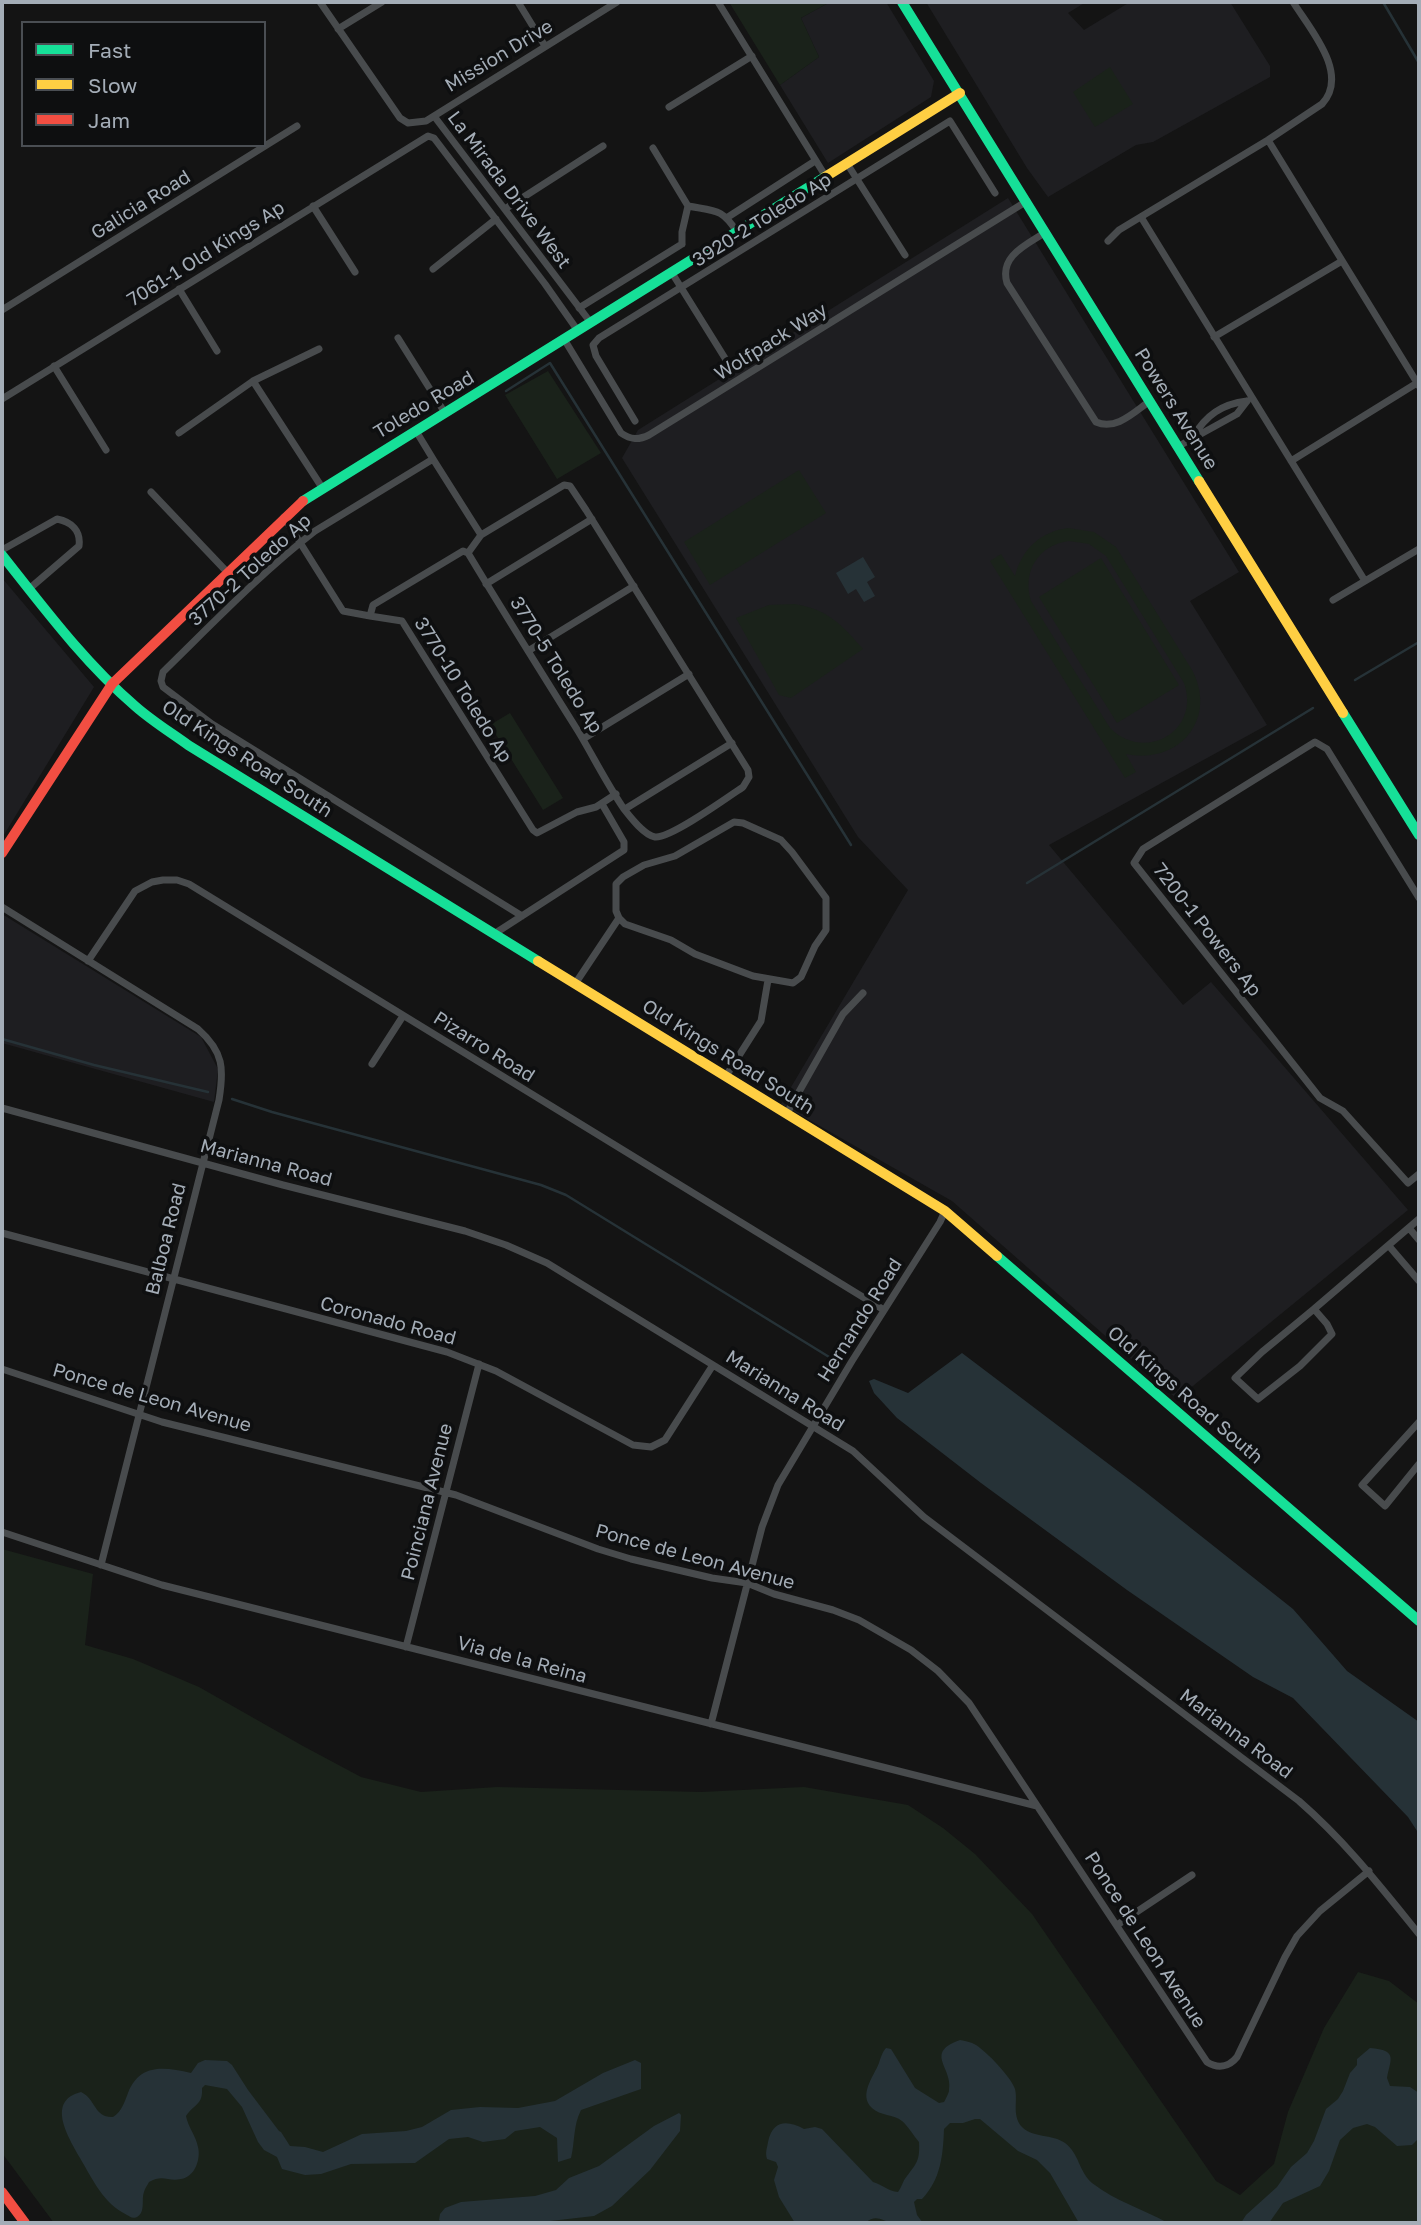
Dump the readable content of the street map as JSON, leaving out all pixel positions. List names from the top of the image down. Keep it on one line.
{"streets":{"street":["Mission Drive","La Mirada Drive West","Galicia Road","3920-2 Toledo Ap","7061-1 Old Kings Ap","Wolfpack Way","Toledo Road","Powers Avenue","3770-2 Toledo Ap","3770-5 Toledo Ap","3770-10 Toledo Ap","Old Kings Road South","7200-1 Powers Ap","Pizarro Road","Marianna Road","Balboa Road","Hernando Road","Coronado Road","Ponce de Leon Avenue","Poinciana Avenue","Via de la Reina"]},"crossings":[["Mission Drive","La Mirada Drive West"],["La Mirada Drive West","Toledo Road"],["Wolfpack Way","Toledo Road"],["Wolfpack Way","Powers Avenue"],["Toledo Road","Powers Avenue"],["Toledo Road","Old Kings Road South"],["3770-5 Toledo Ap","3770-10 Toledo Ap"],["Old Kings Road South","Hernando Road"],["Pizarro Road","Balboa Road"],["Pizarro Road","Hernando Road"],["Marianna Road","Balboa Road"],["Marianna Road","Hernando Road"],["Marianna Road","Coronado Road"],["Marianna Road","Ponce de Leon Avenue"],["Balboa Road","Coronado Road"],["Balboa Road","Ponce de Leon Avenue"],["Balboa Road","Via de la Reina"],["Hernando Road","Ponce de Leon Avenue"],["Hernando Road","Via de la Reina"],["Coronado Road","Poinciana Avenue"],["Ponce de Leon Avenue","Poinciana Avenue"],["Ponce de Leon Avenue","Via de la Reina"],["Poinciana Avenue","Via de la Reina"]],"legend":["Fast","Slow","Jam"]}
